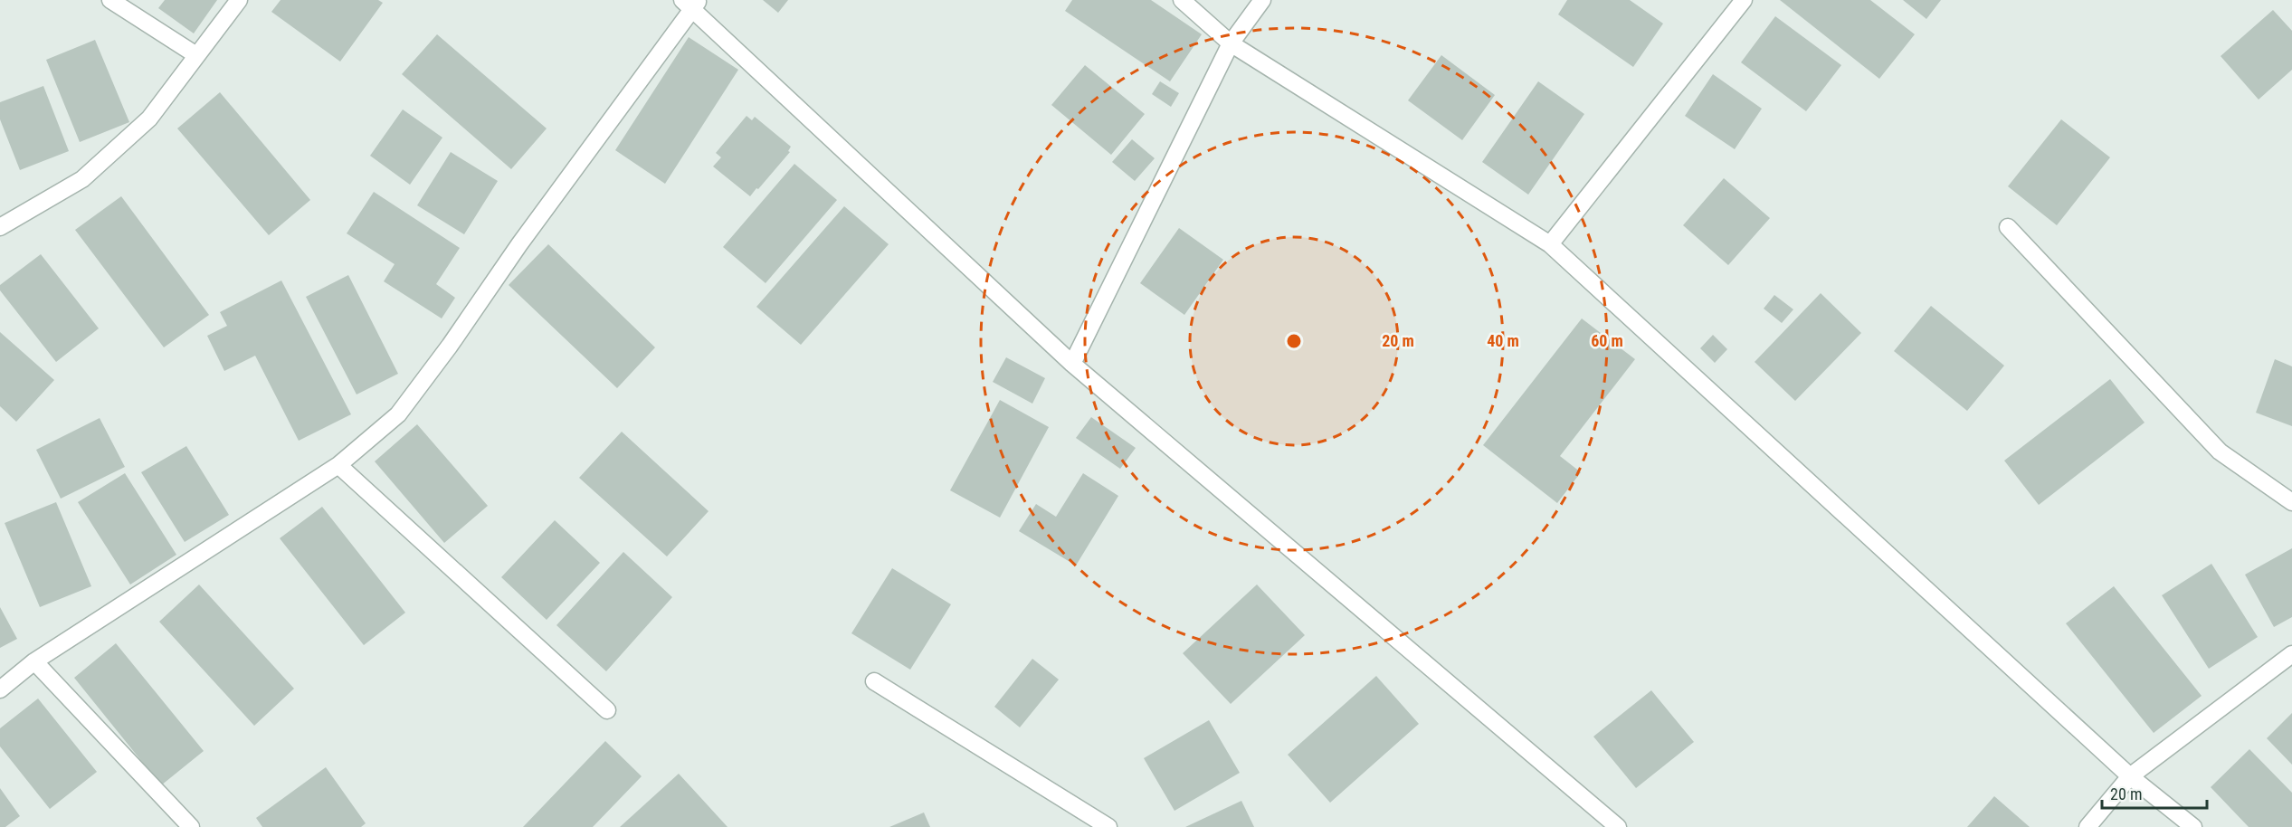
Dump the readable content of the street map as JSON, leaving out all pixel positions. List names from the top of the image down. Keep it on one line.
{"scale_bar":"20 m","rings":["20 m","40 m","60 m"]}
